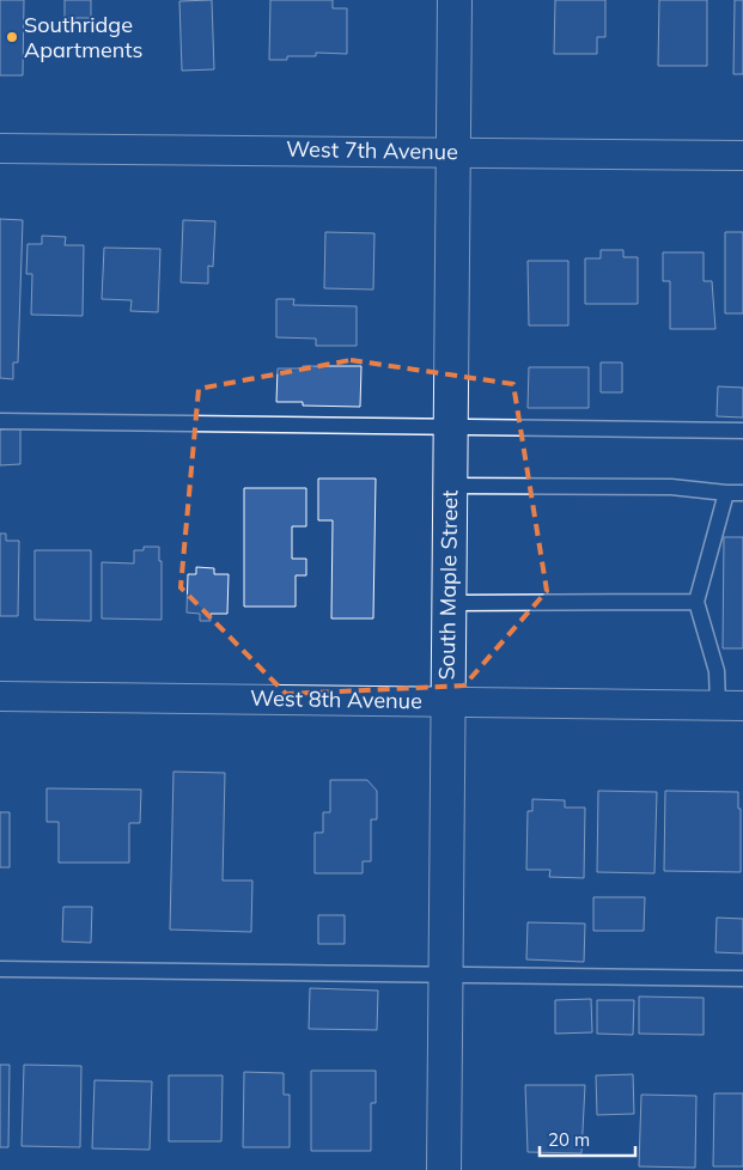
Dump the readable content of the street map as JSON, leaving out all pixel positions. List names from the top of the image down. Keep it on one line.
{"streets":{"main road":["South Maple Street"],"street":["West 7th Avenue","West 8th Avenue"]},"crossings":[["West 7th Avenue","South Maple Street"],["South Maple Street","West 8th Avenue"]],"places":["Southridge Apartments"],"scale_bar":"20 m"}
